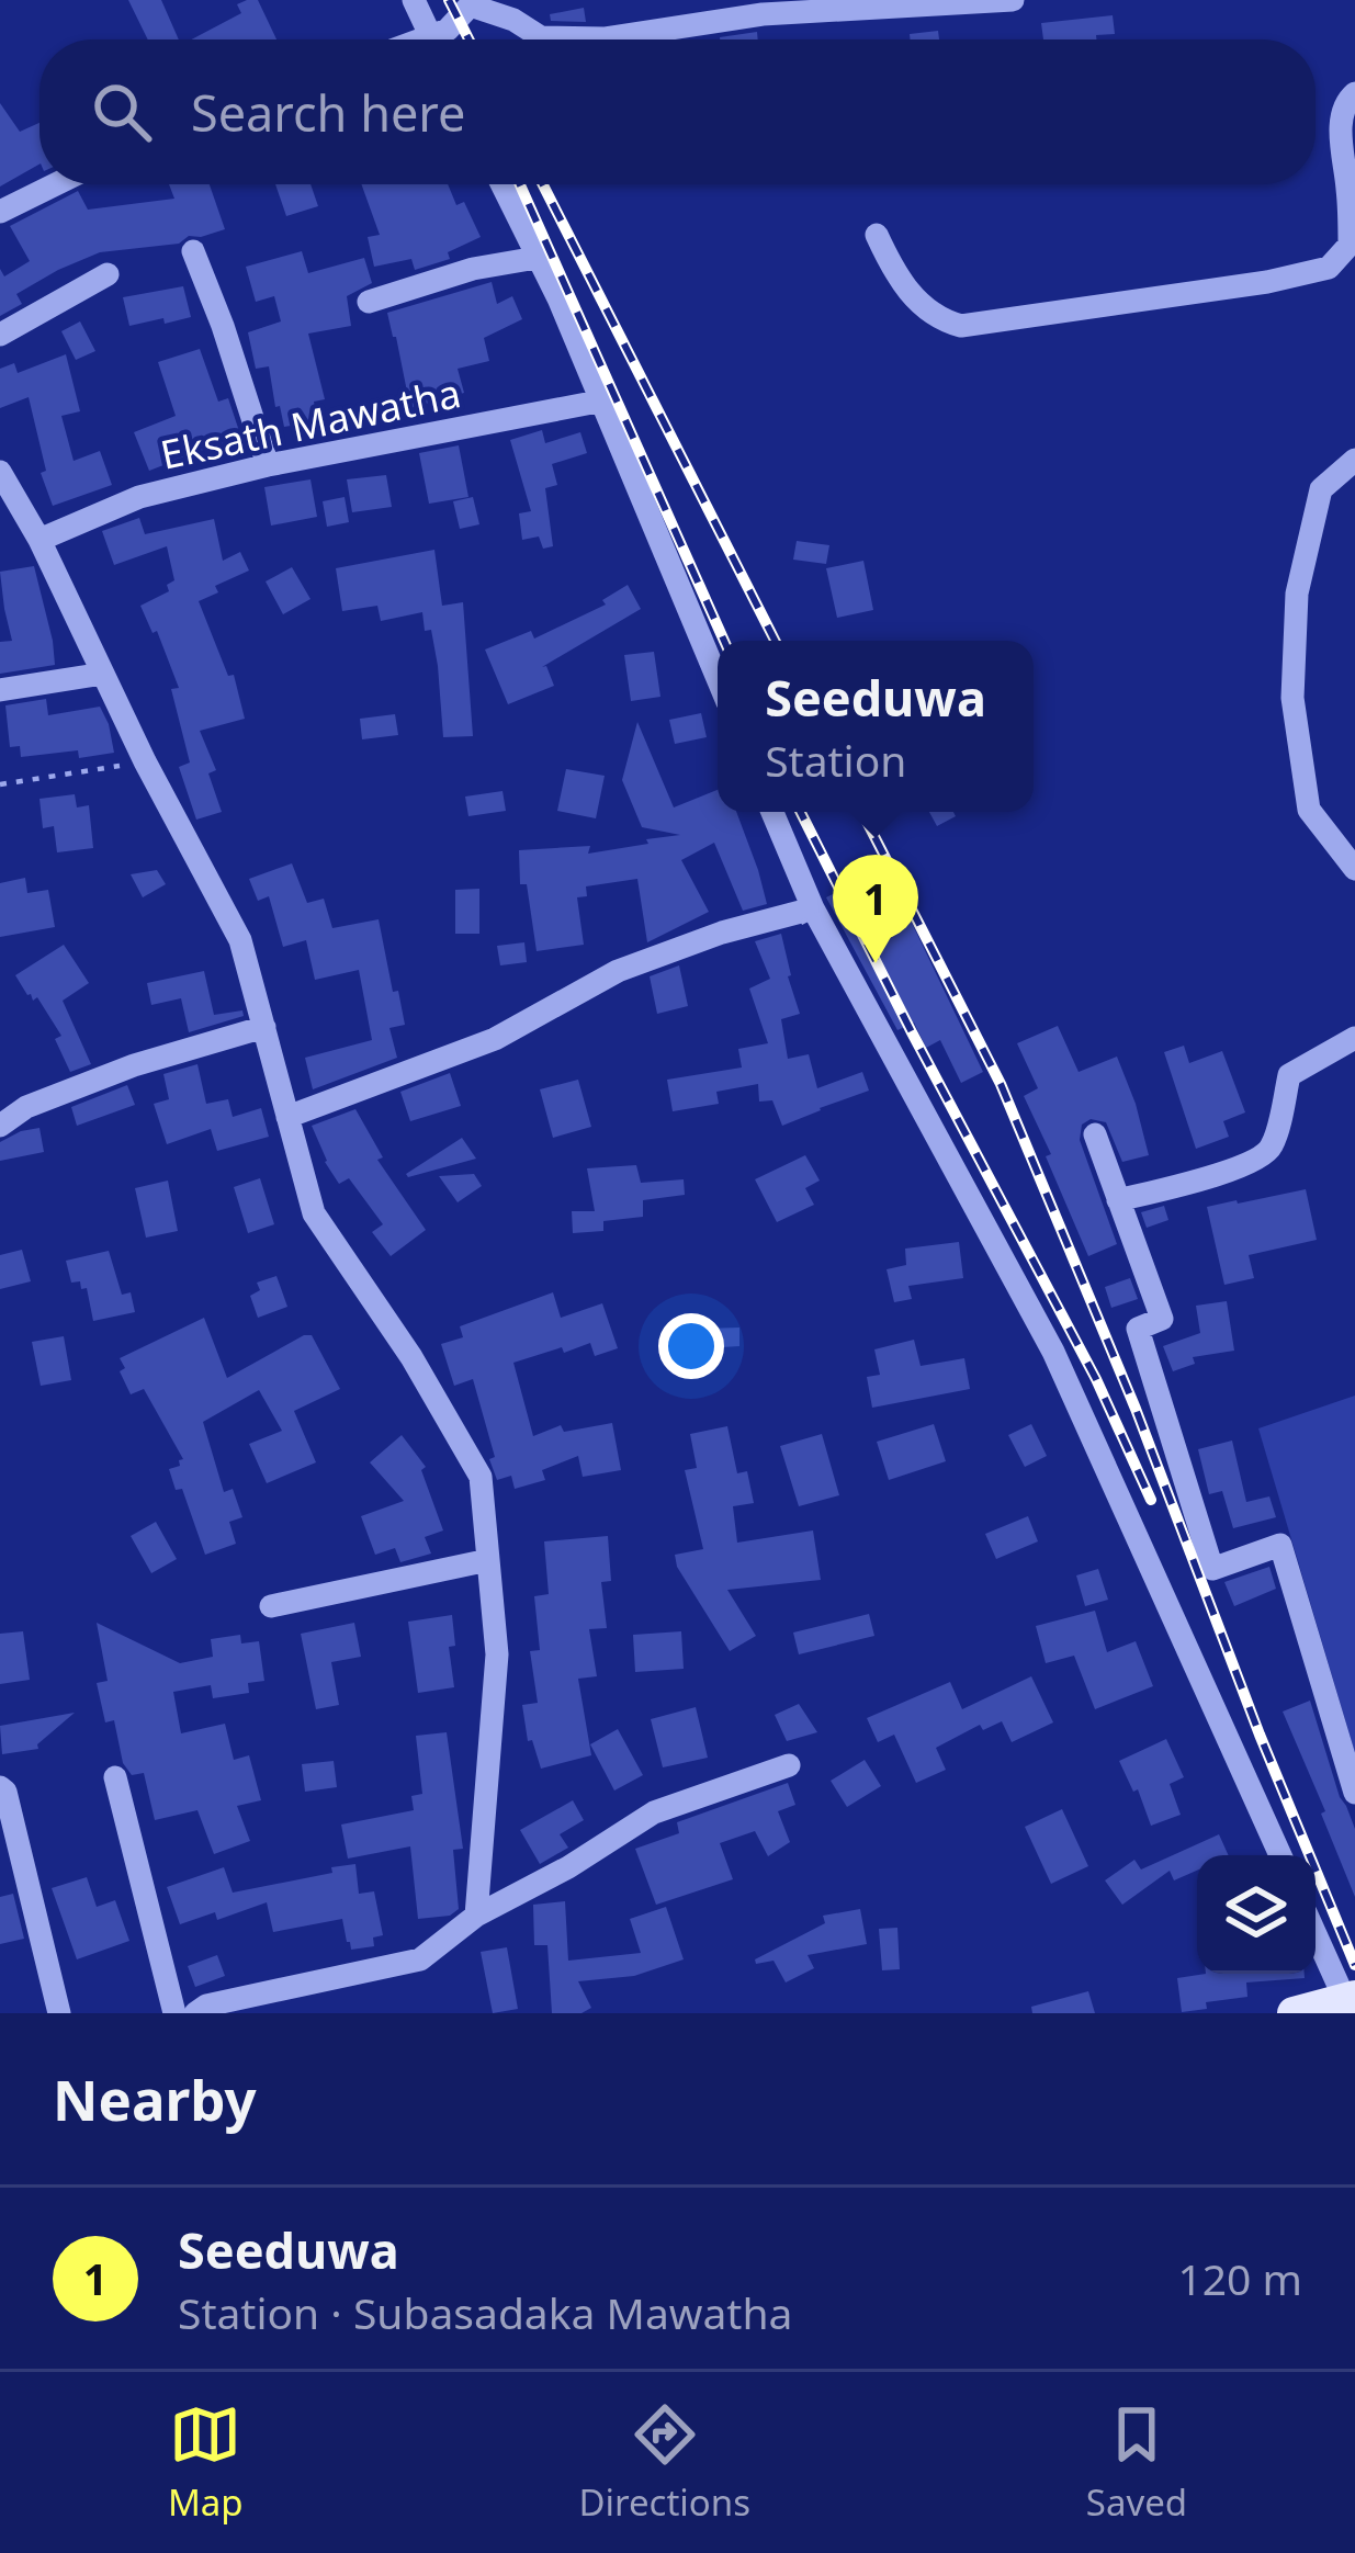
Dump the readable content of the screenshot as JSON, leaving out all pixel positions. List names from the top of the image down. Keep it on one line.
{"streets":{"street":["Eksath Mawatha"]},"page":{"search":"Search here","popup":["Seeduwa","Station"],"pins":"1","heading":"Nearby","list":[{"mark":"1","name":"Seeduwa","note":"Station · Subasadaka Mawatha","value":"120 m"}],"nav":["Map","Directions","Saved"]}}
